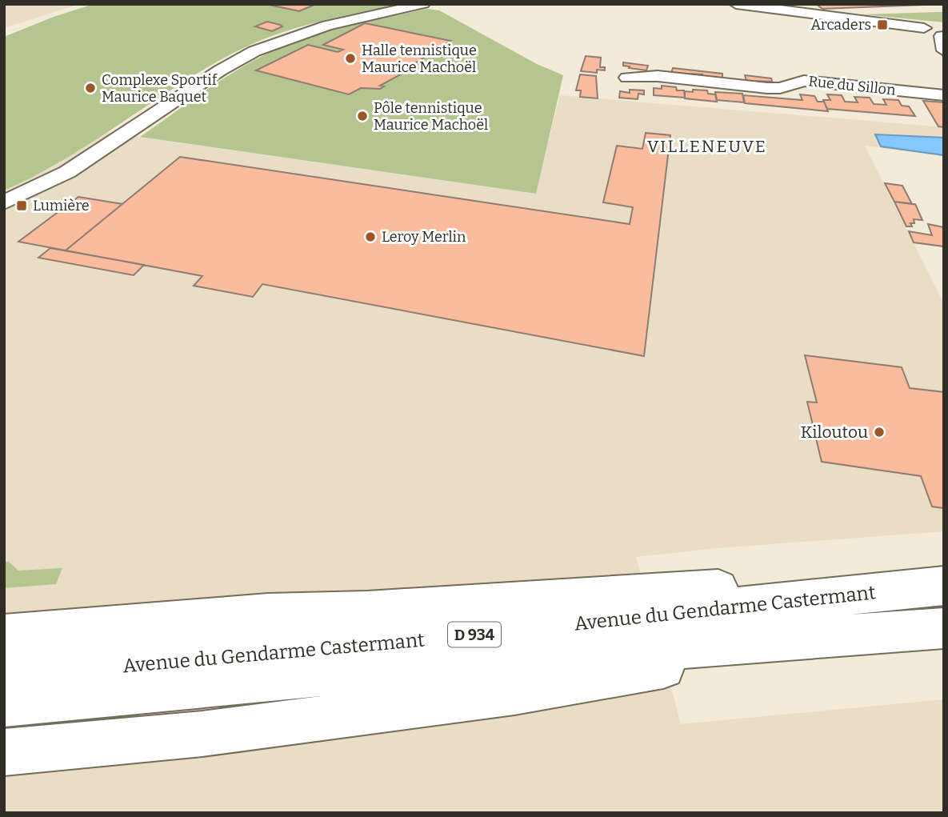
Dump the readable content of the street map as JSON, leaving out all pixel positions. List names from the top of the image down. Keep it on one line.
{"streets":{"main road":["Rue du Sillon","Avenue du Gendarme Castermant","D 934"]},"districts":["VILLENEUVE"],"places":{"transit":["Arcaders","Lumière"],"other":["Halle tennistique Maurice Machoël","Complexe Sportif Maurice Baquet","Pôle tennistique Maurice Machoël","Leroy Merlin","Kiloutou"]}}
